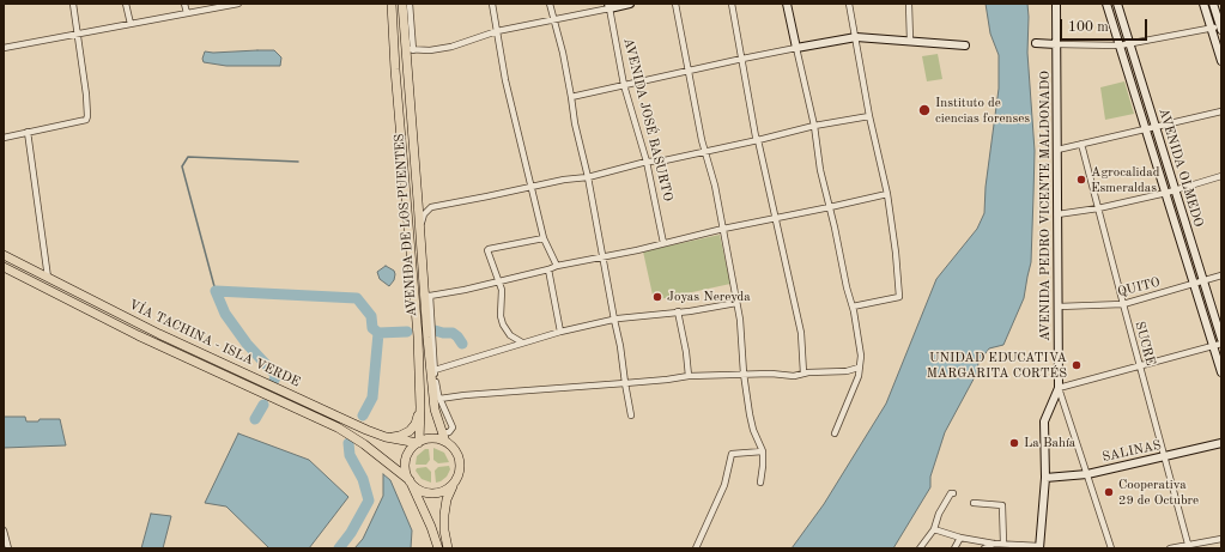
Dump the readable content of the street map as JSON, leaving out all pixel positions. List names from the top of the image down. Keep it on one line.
{"streets":{"main road":["AVENIDA DE LOS PUENTES","VÍA TACHINA - ISLA VERDE"],"street":["AVENIDA JOSÉ BASURTO","AVENIDA OLMEDO","AVENIDA PEDRO VICENTE MALDONADO","QUITO","SUCRE","SALINAS"]},"crossings":[["AVENIDA OLMEDO","QUITO"],["AVENIDA PEDRO VICENTE MALDONADO","QUITO"],["AVENIDA PEDRO VICENTE MALDONADO","SALINAS"],["AVENIDA DE LOS PUENTES","VÍA TACHINA - ISLA VERDE"],["QUITO","SUCRE"],["SUCRE","SALINAS"]],"places":["Instituto de ciencias forenses","Agrocalidad Esmeraldas","Joyas Nereyda","UNIDAD EDUCATIVA MARGARITA CORTÉS","La Bahía","Cooperativa 29 de Octubre"],"scale_bar":"100 m"}
